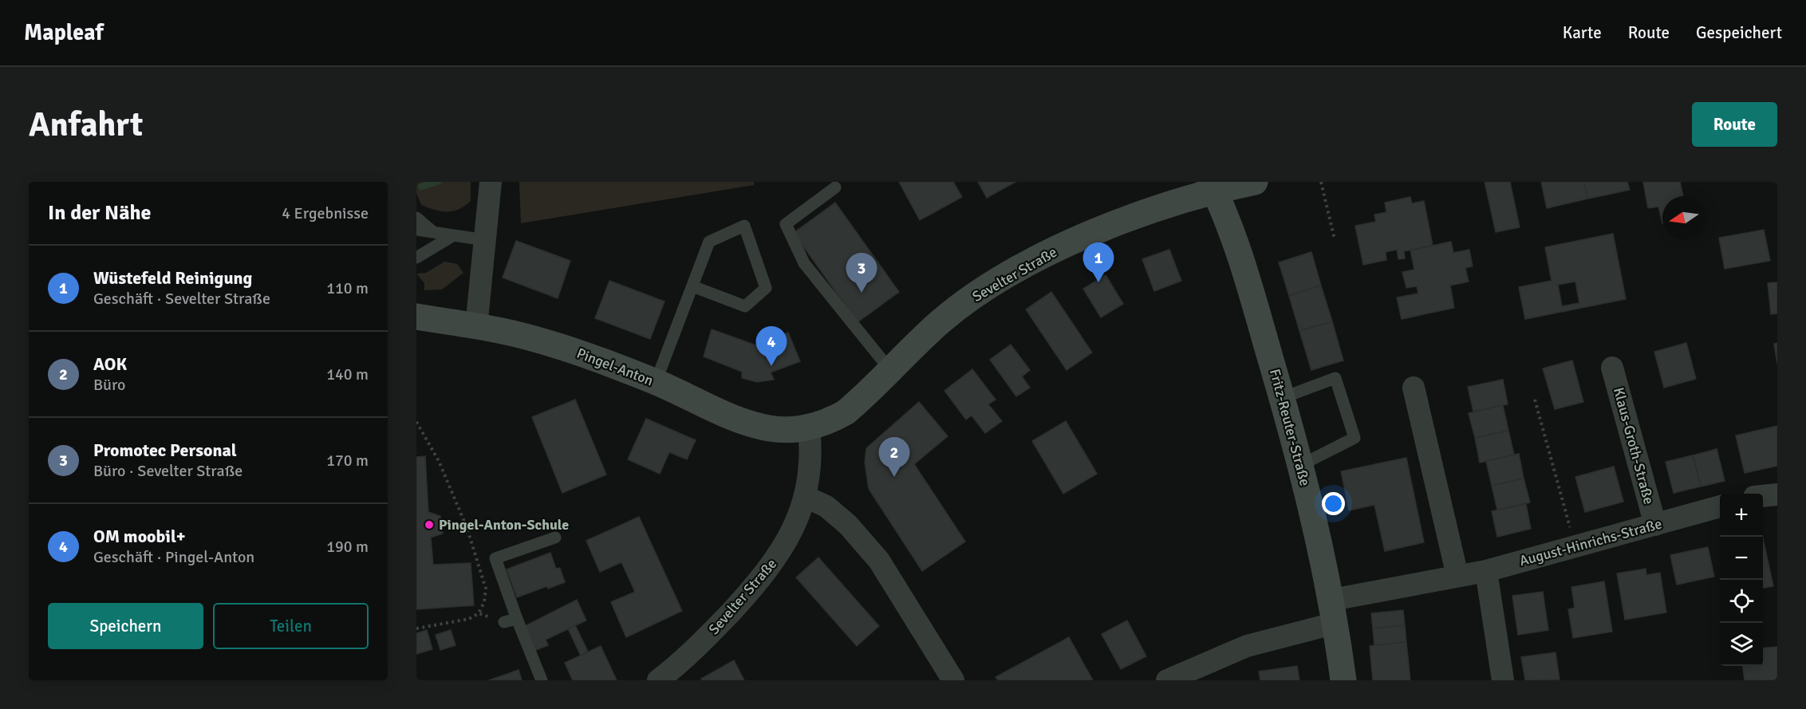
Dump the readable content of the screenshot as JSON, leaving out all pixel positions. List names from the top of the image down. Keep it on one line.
{"streets":{"street":["Sevelter Straße","Pingel-Anton","Fritz-Reuter-Straße","Klaus-Groth-Straße","August-Hinrichs-Straße"]},"crossings":[["Sevelter Straße","Pingel-Anton"],["Sevelter Straße","Fritz-Reuter-Straße"],["Fritz-Reuter-Straße","August-Hinrichs-Straße"],["Klaus-Groth-Straße","August-Hinrichs-Straße"]],"places":["Pingel-Anton-Schule"],"north":"left","page":{"header":"Mapleaf","nav":["Karte","Route","Gespeichert"],"buttons":["Route",["Speichern","Teilen"]],"title":"Anfahrt","heading":["In der Nähe","4 Ergebnisse"],"pins":["1","3","4","2"],"list":[{"mark":"1","name":"Wüstefeld Reinigung","note":"Geschäft · Sevelter Straße","value":"110 m"},{"mark":"2","name":"AOK","note":"Büro","value":"140 m"},{"mark":"3","name":"Promotec Personal","note":"Büro · Sevelter Straße","value":"170 m"},{"mark":"4","name":"OM moobil+","note":"Geschäft · Pingel-Anton","value":"190 m"}],"map_buttons":["+","−"]}}
